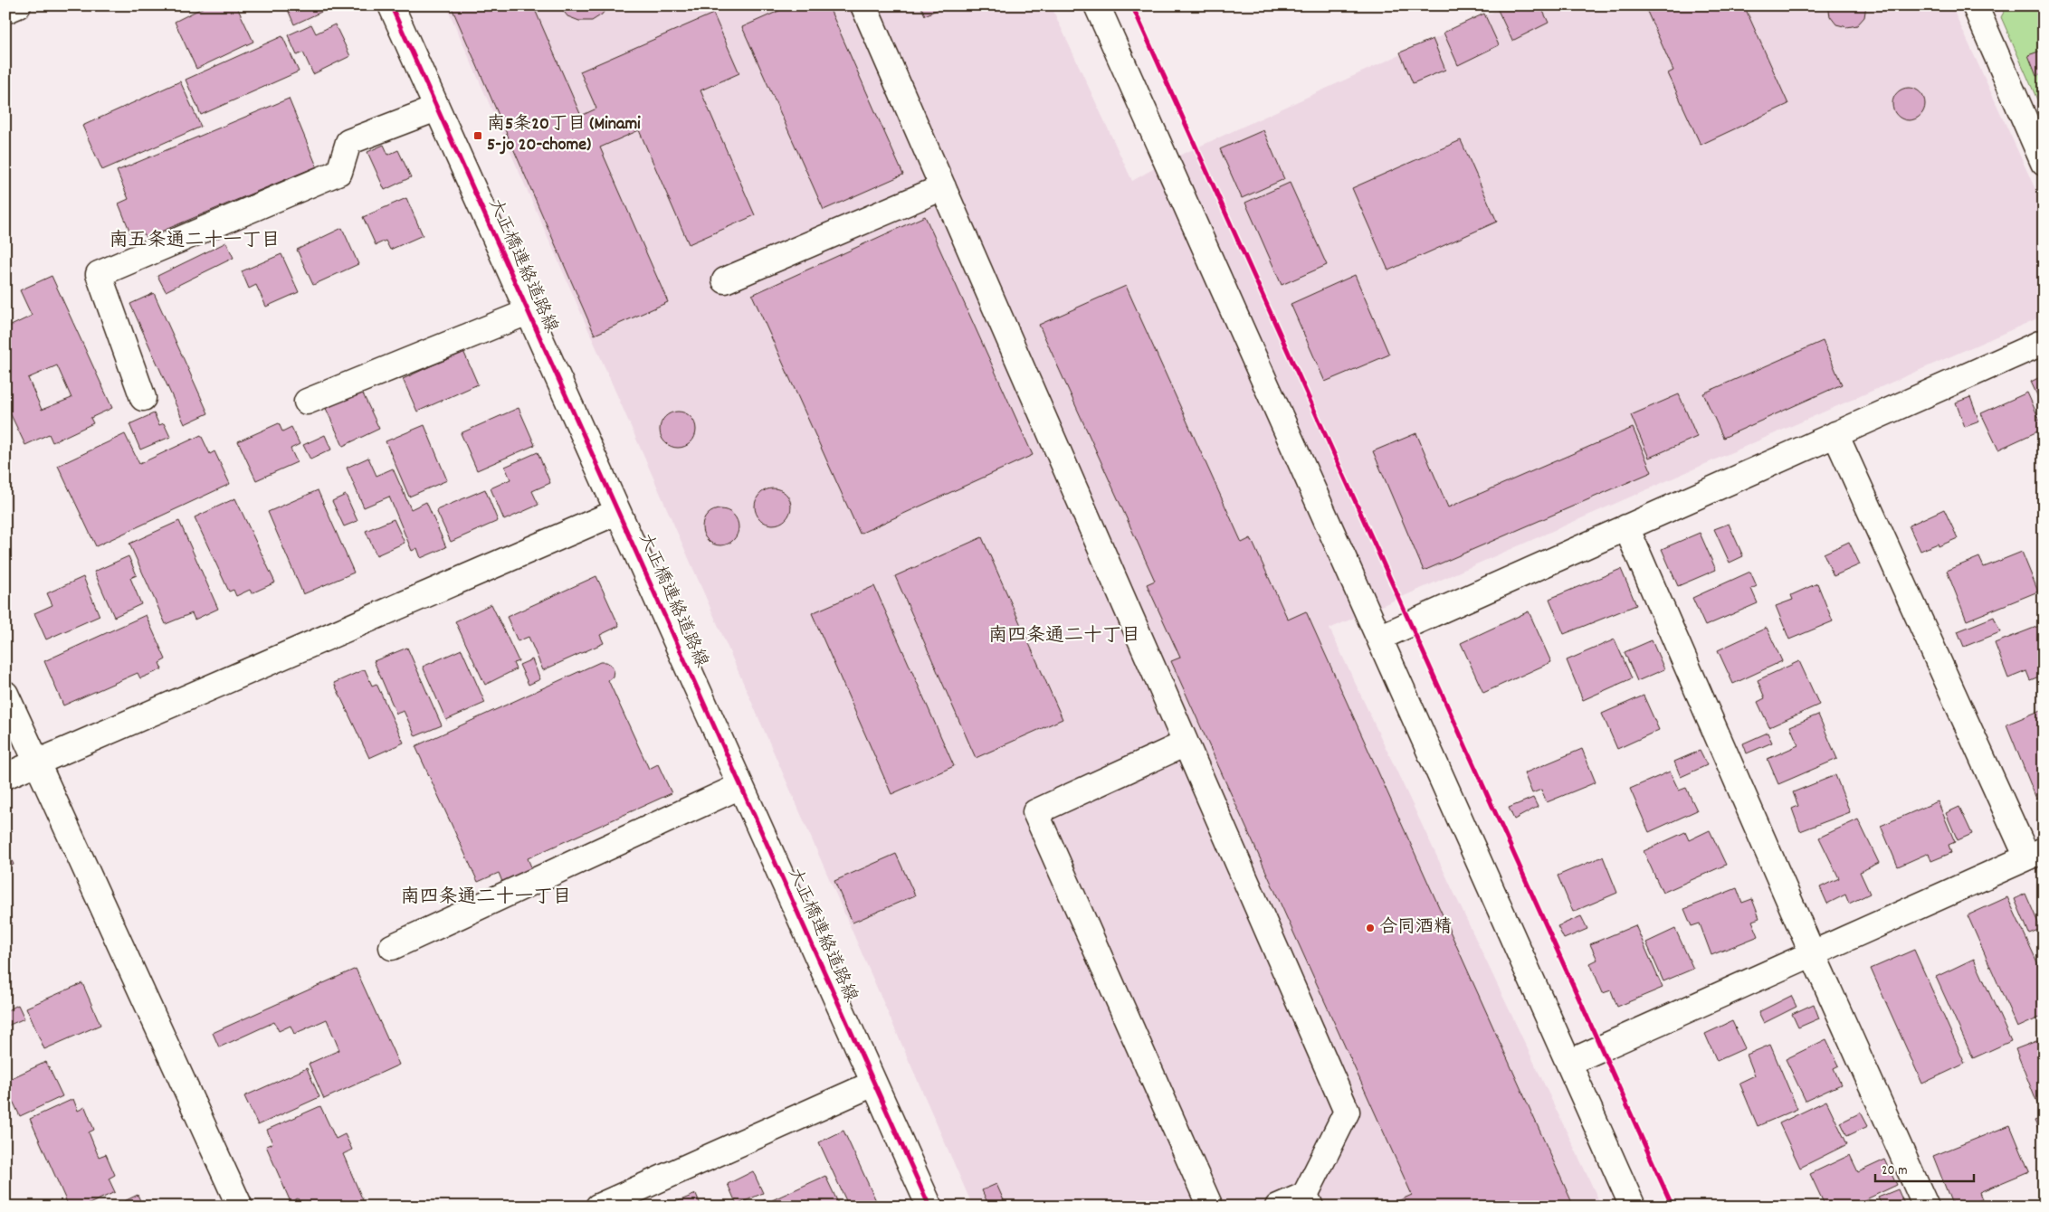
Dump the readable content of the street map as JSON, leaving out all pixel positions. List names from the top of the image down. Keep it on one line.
{"streets":{"street":["大正橋連絡道路線"]},"districts":["南五条通二十一丁目","南四条通二十丁目","南四条通二十一丁目"],"places":{"transit":["南5条20丁目 (Minami 5-jo 20-chome)"],"other":["合同酒精"]},"scale_bar":"20 m"}
